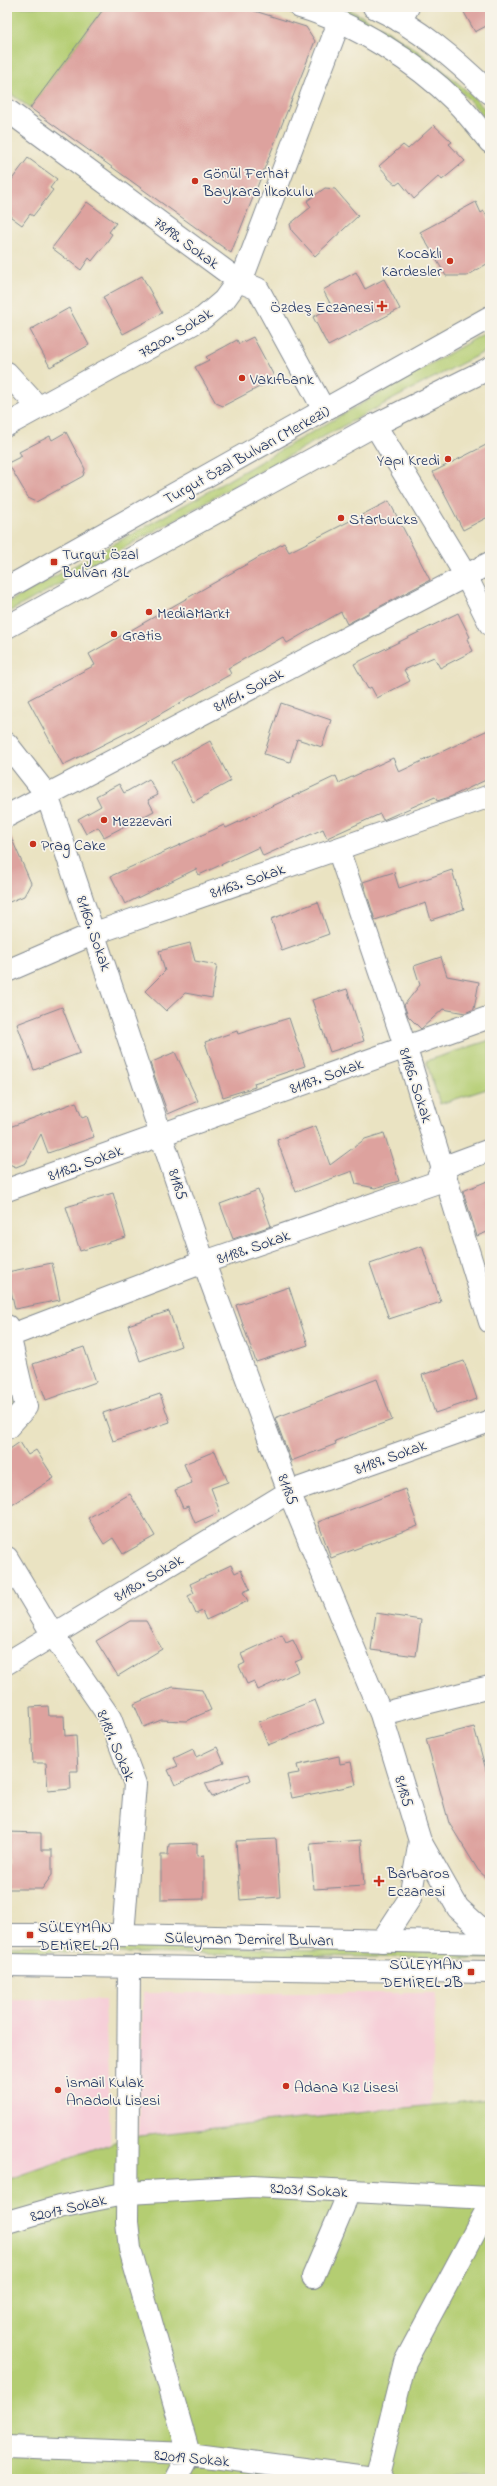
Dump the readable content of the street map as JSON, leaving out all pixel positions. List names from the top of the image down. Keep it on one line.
{"streets":{"street":["78198. Sokak","78200. Sokak","Turgut Özal Bulvarı (Merkezi)","81161. Sokak","81163. Sokak","81160. Sokak","81187. Sokak","81186. Sokak","81182. Sokak","81185","81188. Sokak","81189. Sokak","81180. Sokak","81181. Sokak","Süleyman Demirel Bulvarı","82031 Sokak","82017 Sokak","82019 Sokak"]},"crossings":[["78198. Sokak","78200. Sokak"],["78198. Sokak","Turgut Özal Bulvarı (Merkezi)"],["81161. Sokak","81160. Sokak"],["81163. Sokak","81160. Sokak"],["81163. Sokak","81186. Sokak"],["81160. Sokak","81187. Sokak"],["81160. Sokak","81182. Sokak"],["81160. Sokak","81185"],["81187. Sokak","81186. Sokak"],["81187. Sokak","81182. Sokak"],["81187. Sokak","81185"],["81186. Sokak","81188. Sokak"],["81182. Sokak","81185"],["81185","81188. Sokak"],["81185","81189. Sokak"],["81185","81180. Sokak"],["81185","Süleyman Demirel Bulvarı"],["81189. Sokak","81180. Sokak"],["81180. Sokak","81181. Sokak"],["81181. Sokak","Süleyman Demirel Bulvarı"],["82031 Sokak","82017 Sokak"]],"places":{"other":["Gönül Ferhat Baykara İlkokulu","Kocaklı Kardesler","Vakıfbank","Yapı Kredi","Starbucks","MediaMarkt","Gratis","Mezzevari","Prag Cake","Adana Kız Lisesi","İsmail Kulak Anadolu Lisesi"],"health":["Özdeş Eczanesi","Barbaros Eczanesi"],"transit":["Turgut Özal Bulvarı 13L","SÜLEYMAN DEMİREL 2A","SÜLEYMAN DEMİREL 2B"]}}
